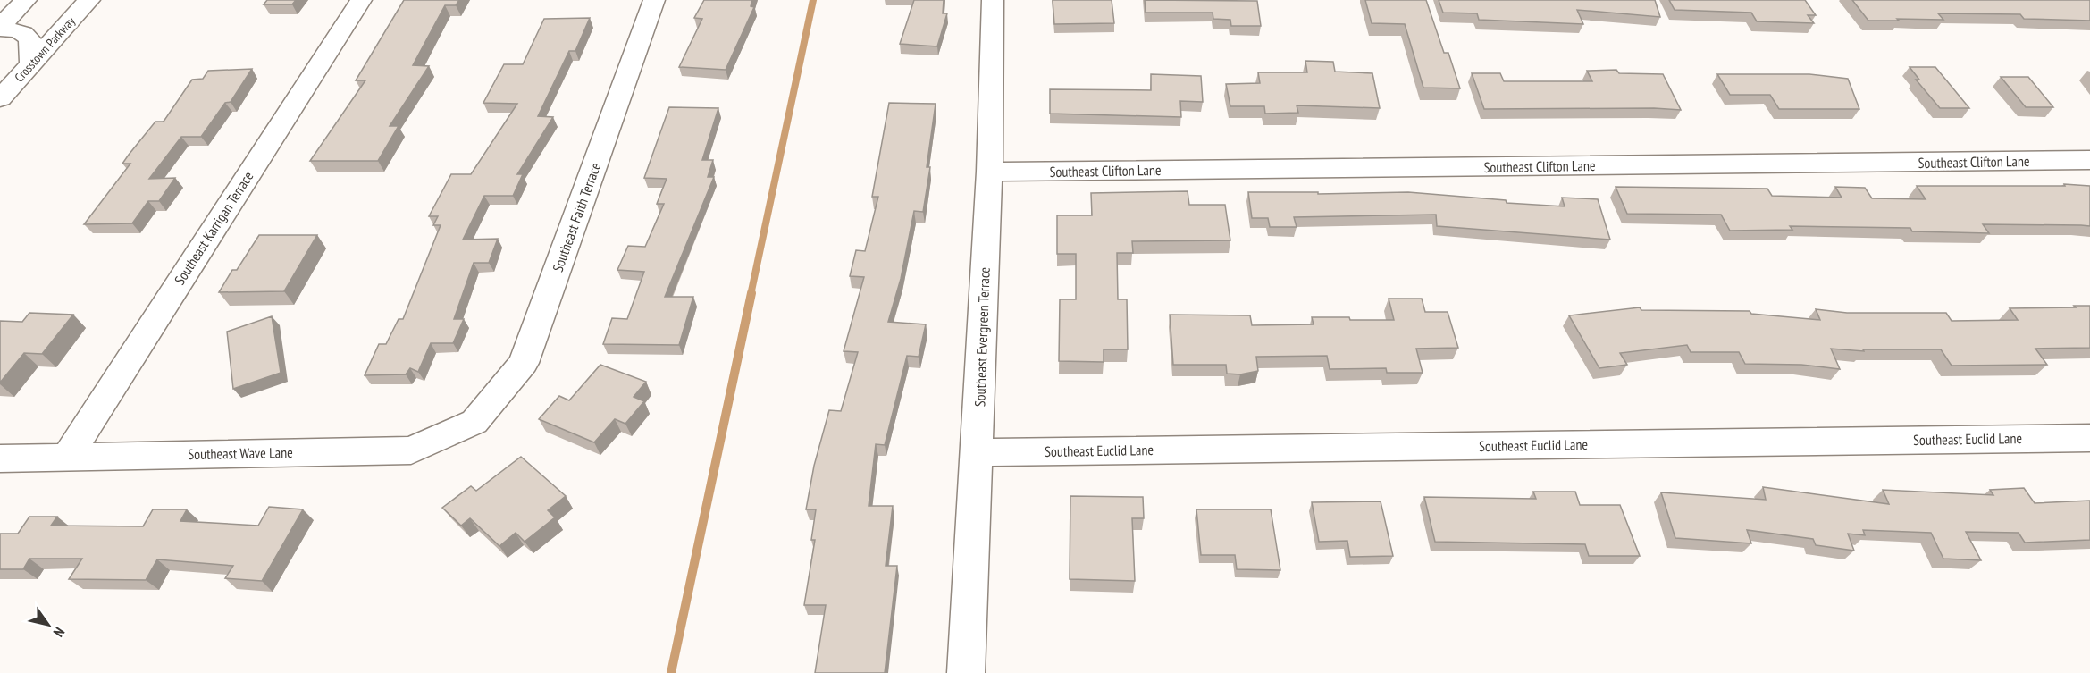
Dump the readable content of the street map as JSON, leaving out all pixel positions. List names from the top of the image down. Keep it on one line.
{"streets":{"street":["Crosstown Parkway","Southeast Clifton Lane","Southeast Faith Terrace","Southeast Karrigan Terrace","Southeast Evergreen Terrace","Southeast Euclid Lane","Southeast Wave Lane"]},"crossings":[["Southeast Clifton Lane","Southeast Evergreen Terrace"],["Southeast Faith Terrace","Southeast Wave Lane"],["Southeast Karrigan Terrace","Southeast Wave Lane"],["Southeast Evergreen Terrace","Southeast Euclid Lane"]],"north":"bottom right"}
